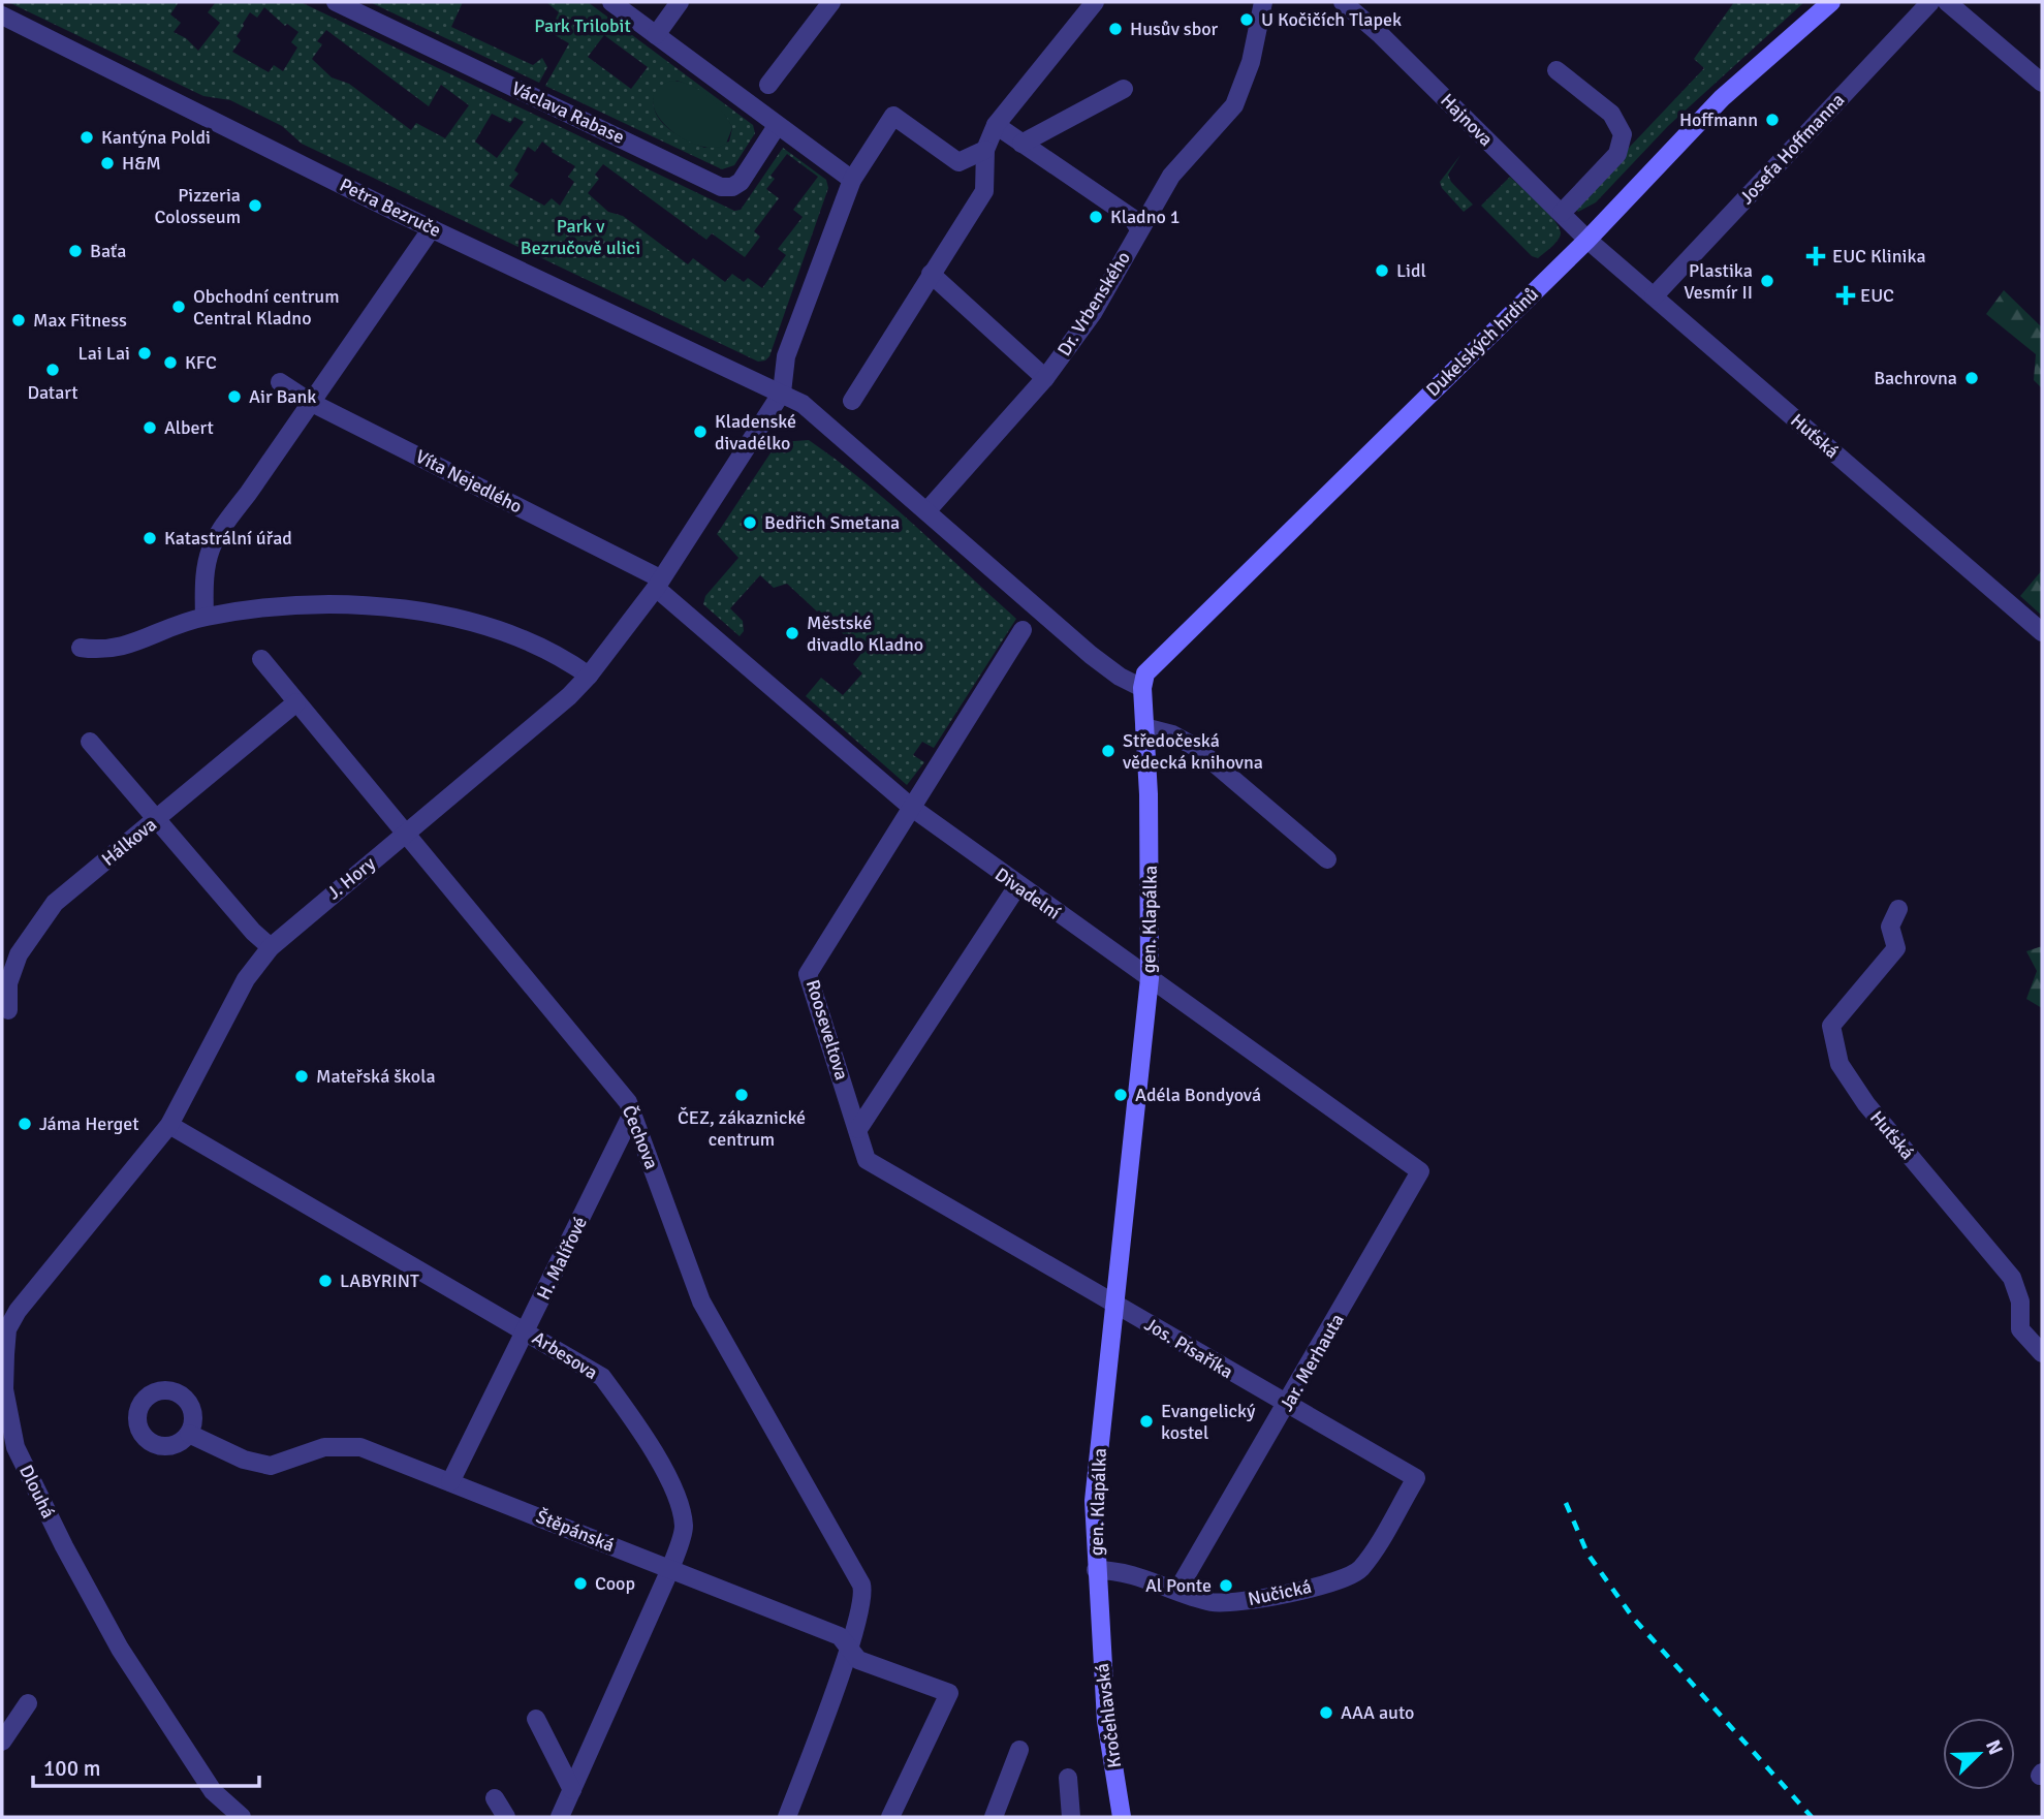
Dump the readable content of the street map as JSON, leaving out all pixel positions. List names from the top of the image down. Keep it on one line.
{"streets":{"main road":["Dukelských hrdinů","gen. Klapálka","Kročehlavská"],"street":["Václava Rabase","Hajnova","Josefa Hoffmanna","Petra Bezruče","Dr. Vrbenského","Huťská","Víta Nejedlého","Hálkova","J. Hory","Divadelní","Rooseveltova","Čechova","H. Malířové","Jos. Písaříka","Arbesova","Jar. Merhauta","Dlouhá","Štěpánská","Nučická"]},"crossings":[["Hajnova","Dukelských hrdinů"],["Hajnova","Huťská"],["Josefa Hoffmanna","Huťská"],["Petra Bezruče","J. Hory"],["Dukelských hrdinů","Huťská"],["Dukelských hrdinů","gen. Klapálka"],["Víta Nejedlého","J. Hory"],["Víta Nejedlého","Divadelní"],["Hálkova","Čechova"],["J. Hory","Divadelní"],["J. Hory","Čechova"],["J. Hory","Arbesova"],["J. Hory","Dlouhá"],["Divadelní","gen. Klapálka"],["Divadelní","Rooseveltova"],["Divadelní","Jar. Merhauta"],["gen. Klapálka","Rooseveltova"],["gen. Klapálka","Jos. Písaříka"],["gen. Klapálka","Nučická"],["gen. Klapálka","Kročehlavská"],["Rooseveltova","Jos. Písaříka"],["Čechova","H. Malířové"],["Čechova","Štěpánská"],["H. Malířové","Arbesova"],["H. Malířové","Štěpánská"],["Jos. Písaříka","Jar. Merhauta"],["Jos. Písaříka","Nučická"],["Arbesova","Dlouhá"],["Arbesova","Štěpánská"],["Jar. Merhauta","Nučická"]],"parks":["Park Trilobit","Park v Bezručově ulici"],"places":{"other":["U Kočičích Tlapek","Husův sbor","Hoffmann","Kantýna Poldi","H&M","Pizzeria Colosseum","Kladno 1","Baťa","Lidl","Plastika Vesmír II","Obchodní centrum Central Kladno","Max Fitness","Lai Lai","KFC","Datart","Bachrovna","Air Bank","Albert","Kladenské divadélko","Bedřich Smetana","Katastrální úřad","Městské divadlo Kladno","Středočeská vědecká knihovna","Mateřská škola","ČEZ, zákaznické centrum","Adéla Bondyová","Jáma Herget","LABYRINT","Evangelický kostel","Coop","Al Ponte","AAA auto"],"health":["EUC Klinika","EUC"]},"scale_bar":"100 m","north":"top right"}
